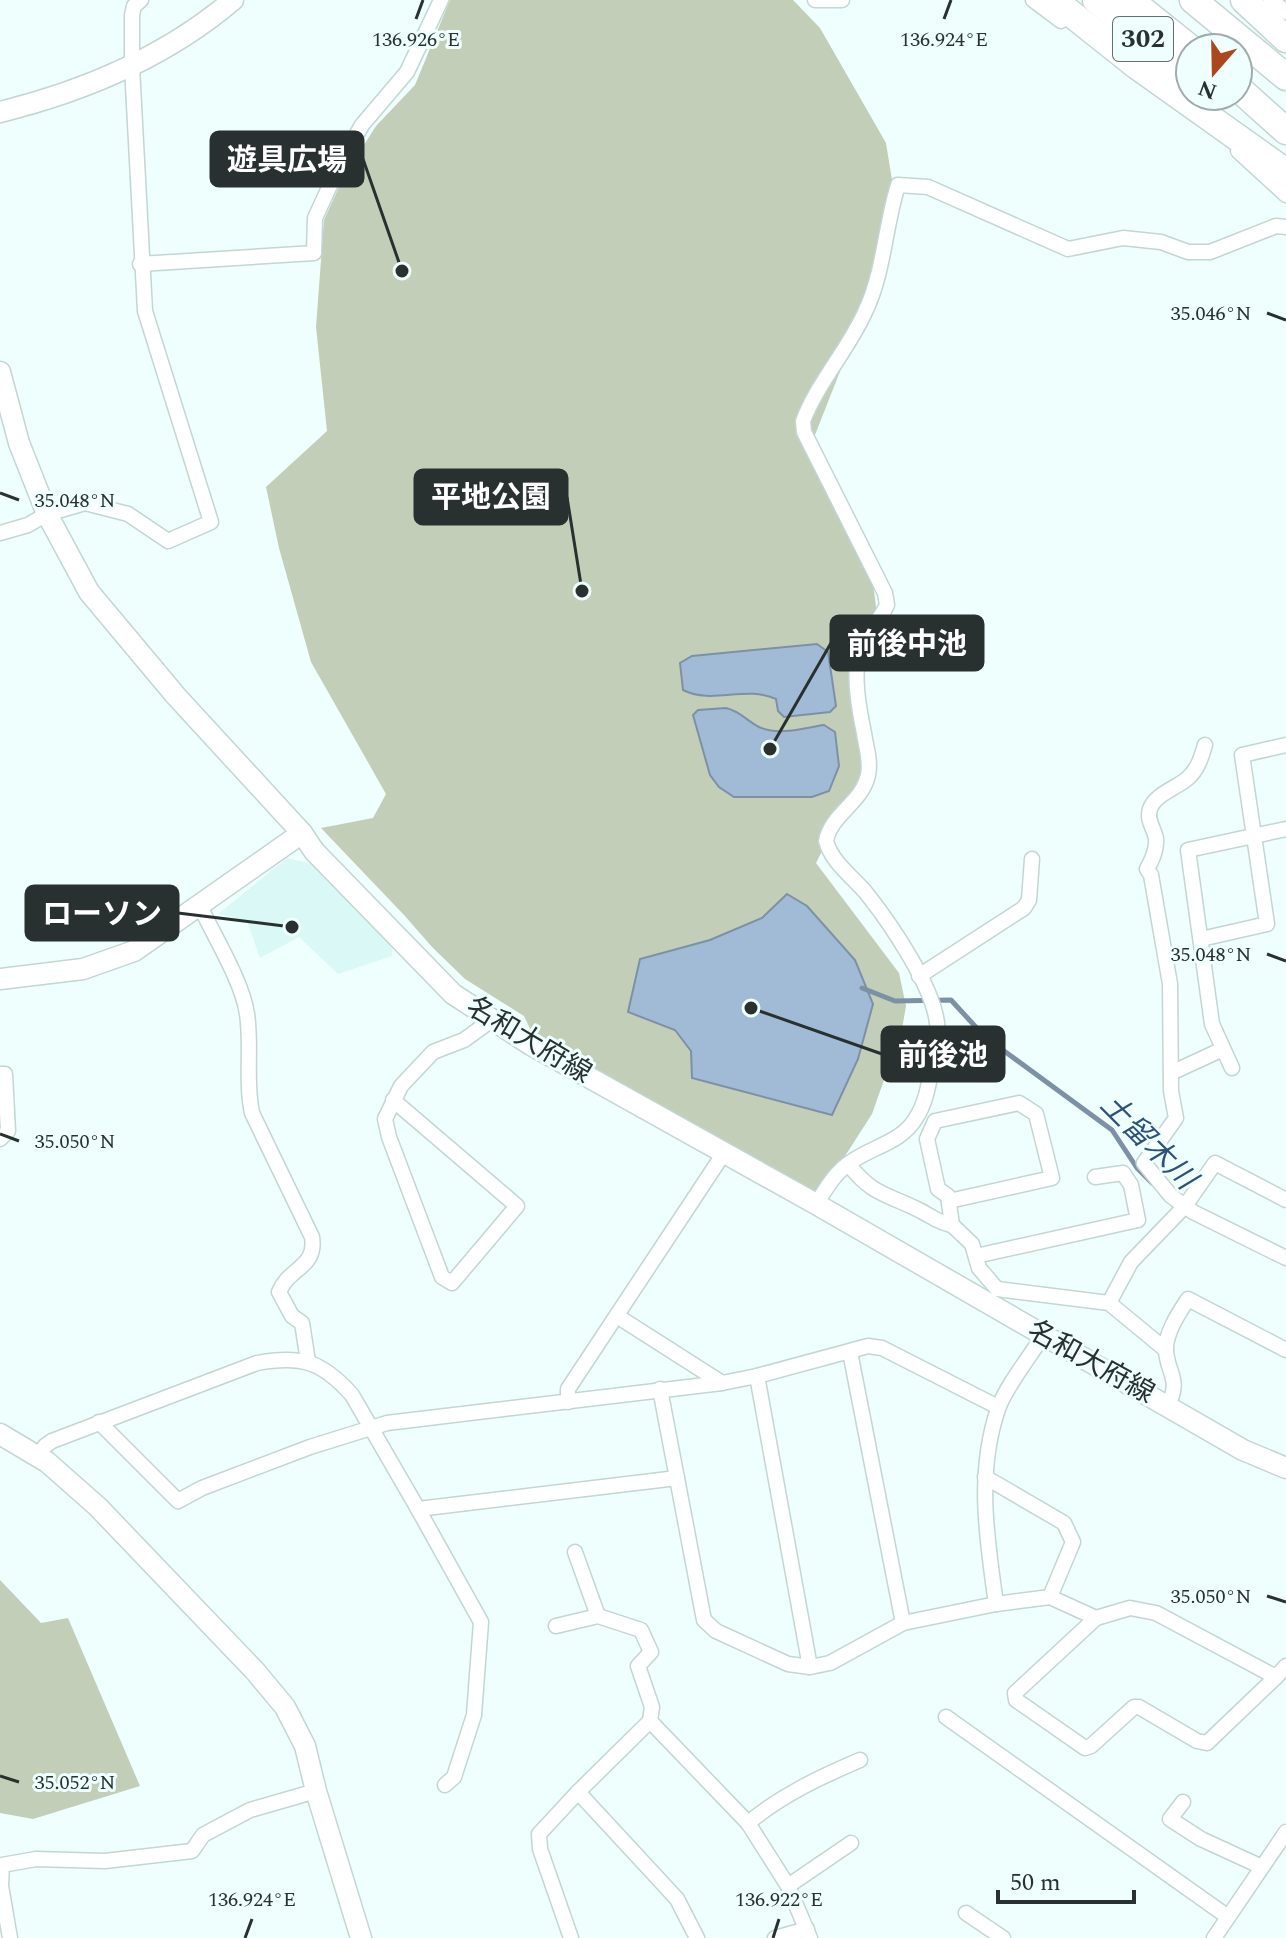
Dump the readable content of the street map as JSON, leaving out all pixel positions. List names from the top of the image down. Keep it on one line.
{"streets":{"highway":["302"],"main road":["名和大府線"]},"water":["土留木川"],"places":["遊具広場","平地公園","前後中池","ローソン","前後池"],"scale_bar":"50 m","north":"bottom","coordinates":["136.926°E","136.924°E","35.046°N","35.048°N","35.050°N","35.052°N","136.922°E"]}
